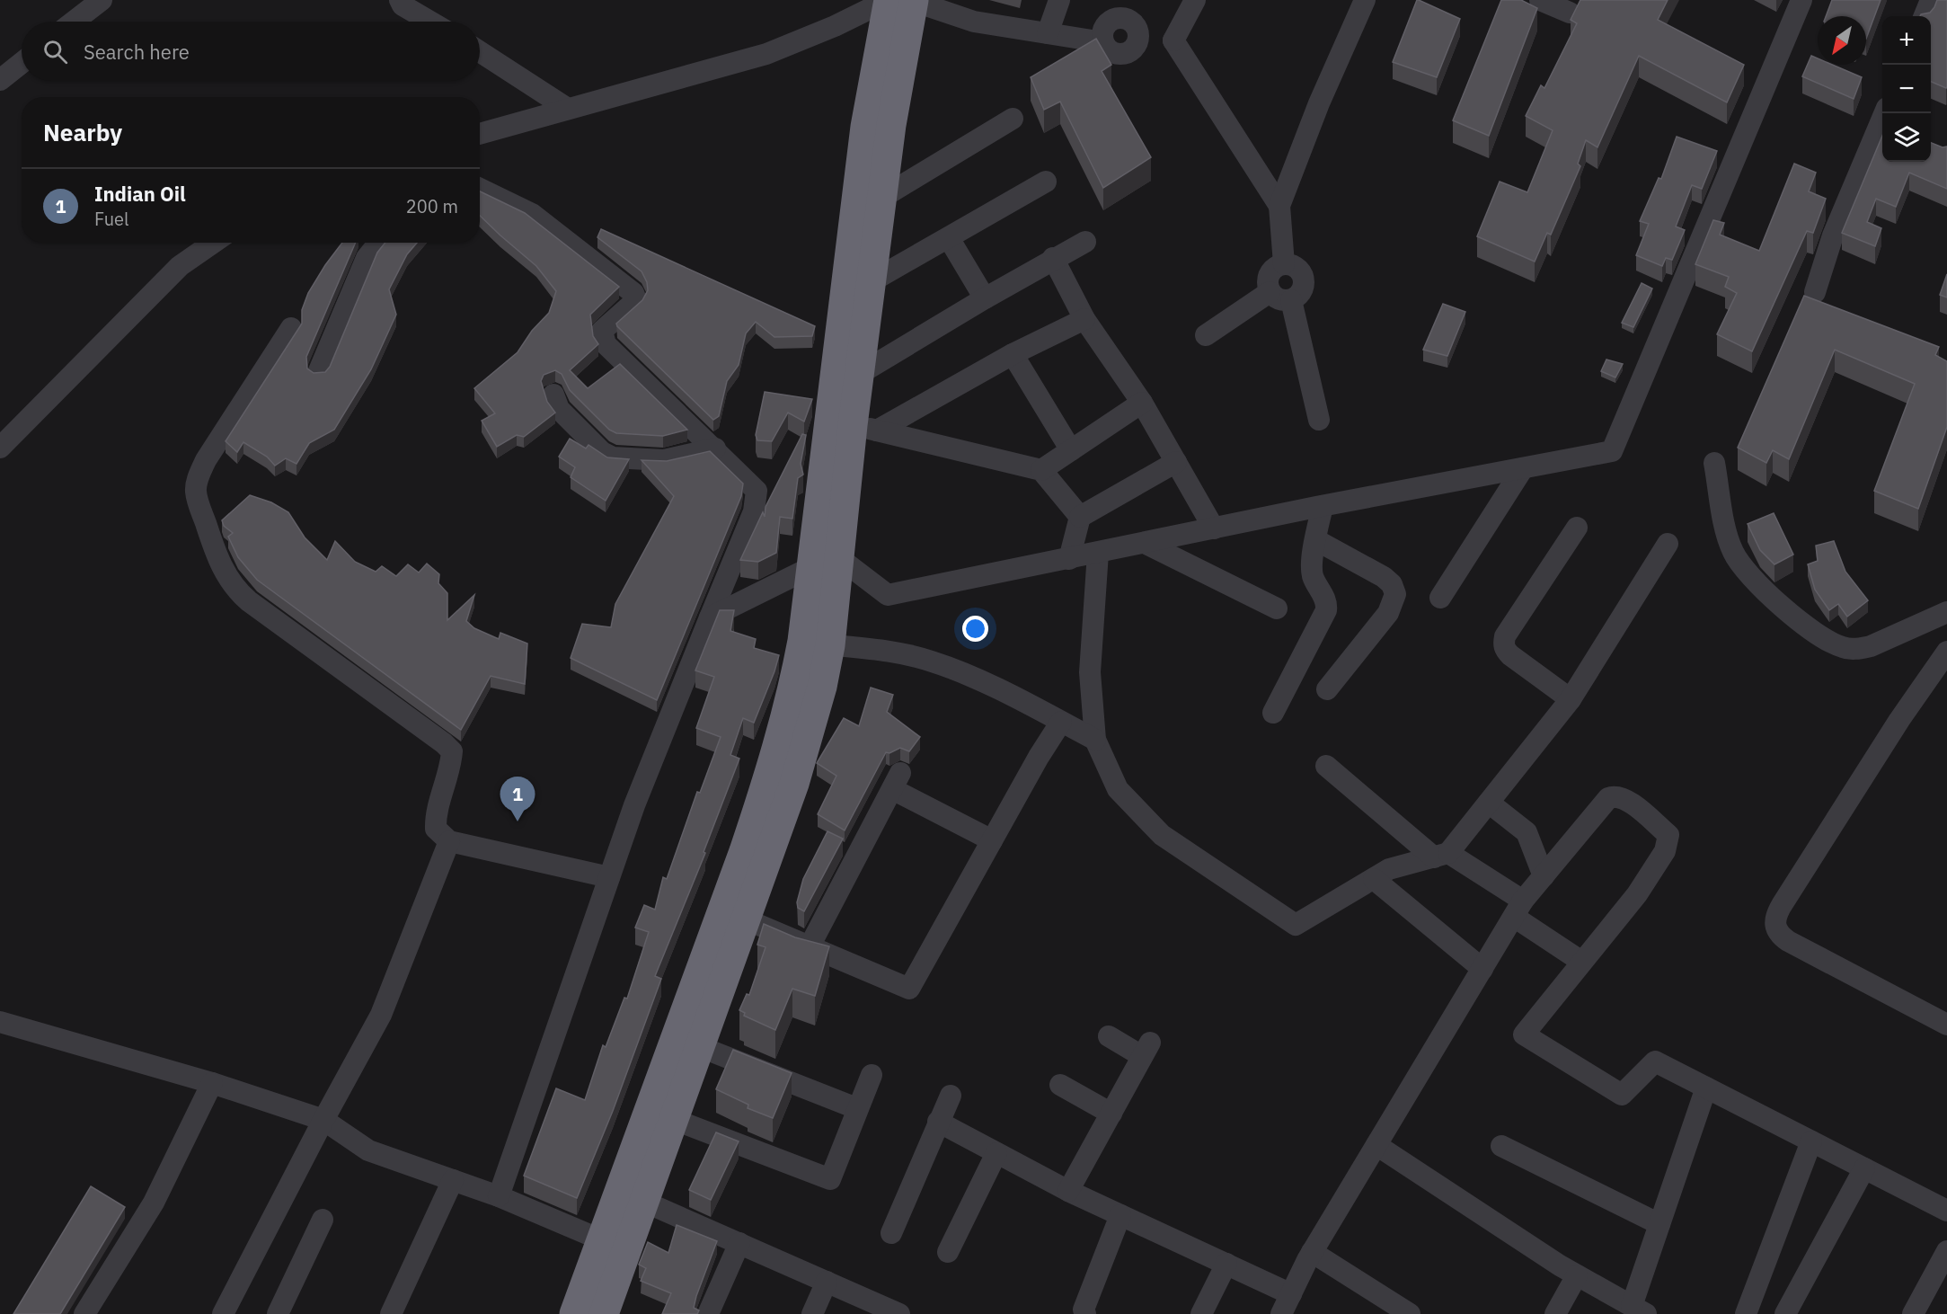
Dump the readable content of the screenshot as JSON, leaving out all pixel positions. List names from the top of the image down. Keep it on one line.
{"north":"bottom left","page":{"map_buttons":["+","−"],"search":"Search here","heading":"Nearby","list":[{"mark":"1","name":"Indian Oil","note":"Fuel","value":"200 m"}],"pins":"1"}}
